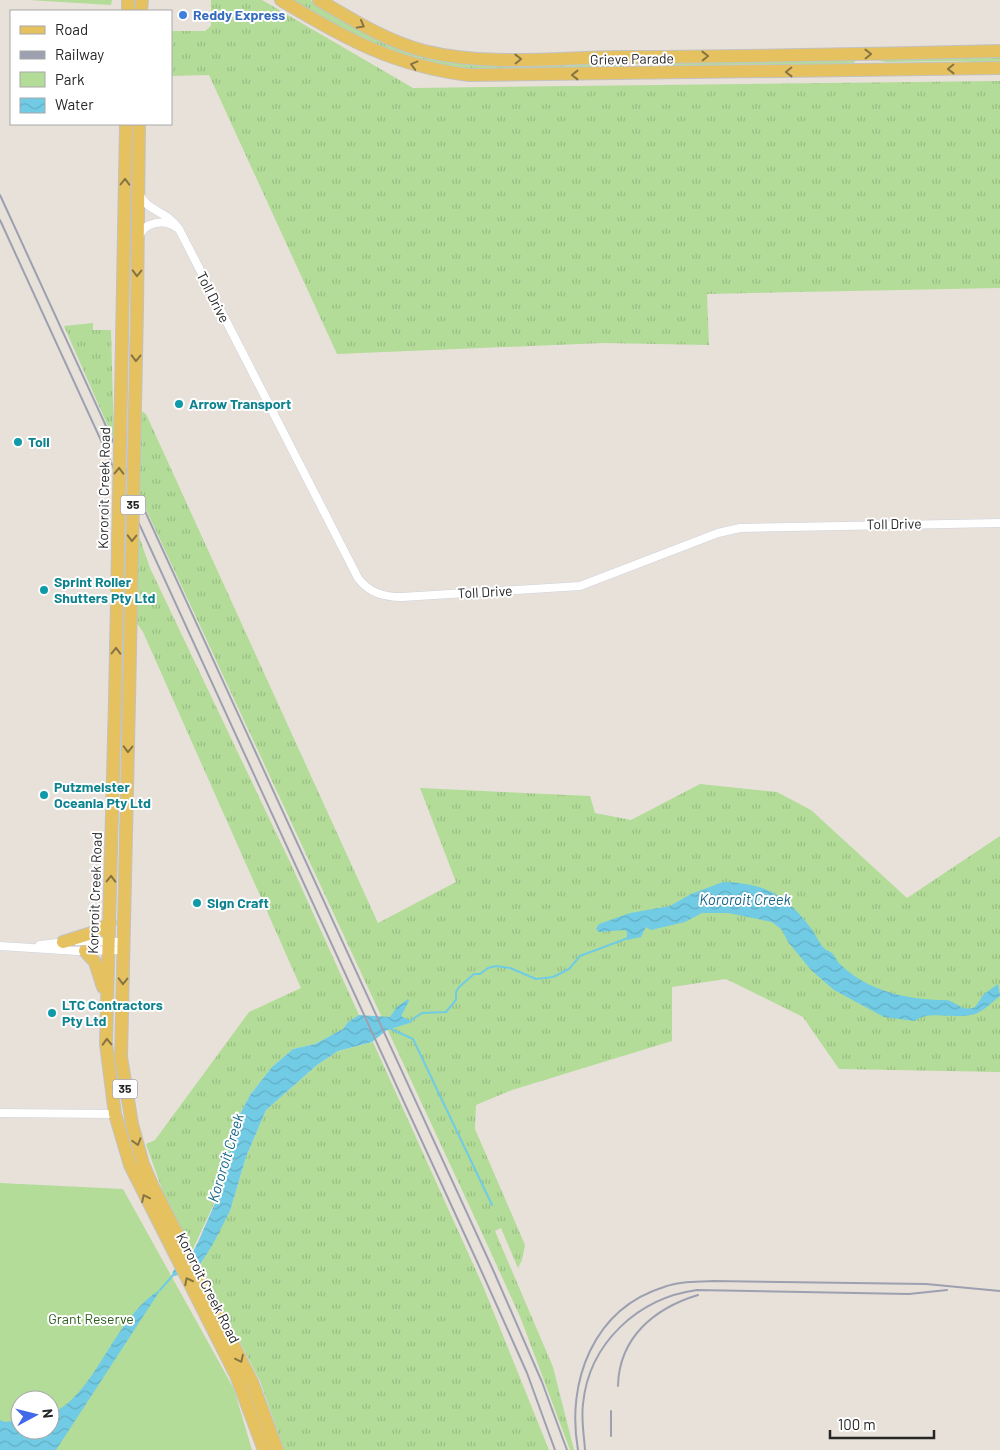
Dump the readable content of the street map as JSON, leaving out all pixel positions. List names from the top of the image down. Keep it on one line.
{"streets":{"main road":["Grieve Parade","Kororoit Creek Road","35"],"street":["Toll Drive"]},"crossings":[["Toll Drive","Kororoit Creek Road"]],"water":["Kororoit Creek"],"parks":["Grant Reserve"],"places":["Reddy Express","Arrow Transport","Toll","Sprint Roller Shutters Pty Ltd","Putzmeister Oceania Pty Ltd","Sign Craft","LTC Contractors Pty Ltd"],"legend":["Road","Railway","Park","Water"],"scale_bar":"100 m","north":"right"}
